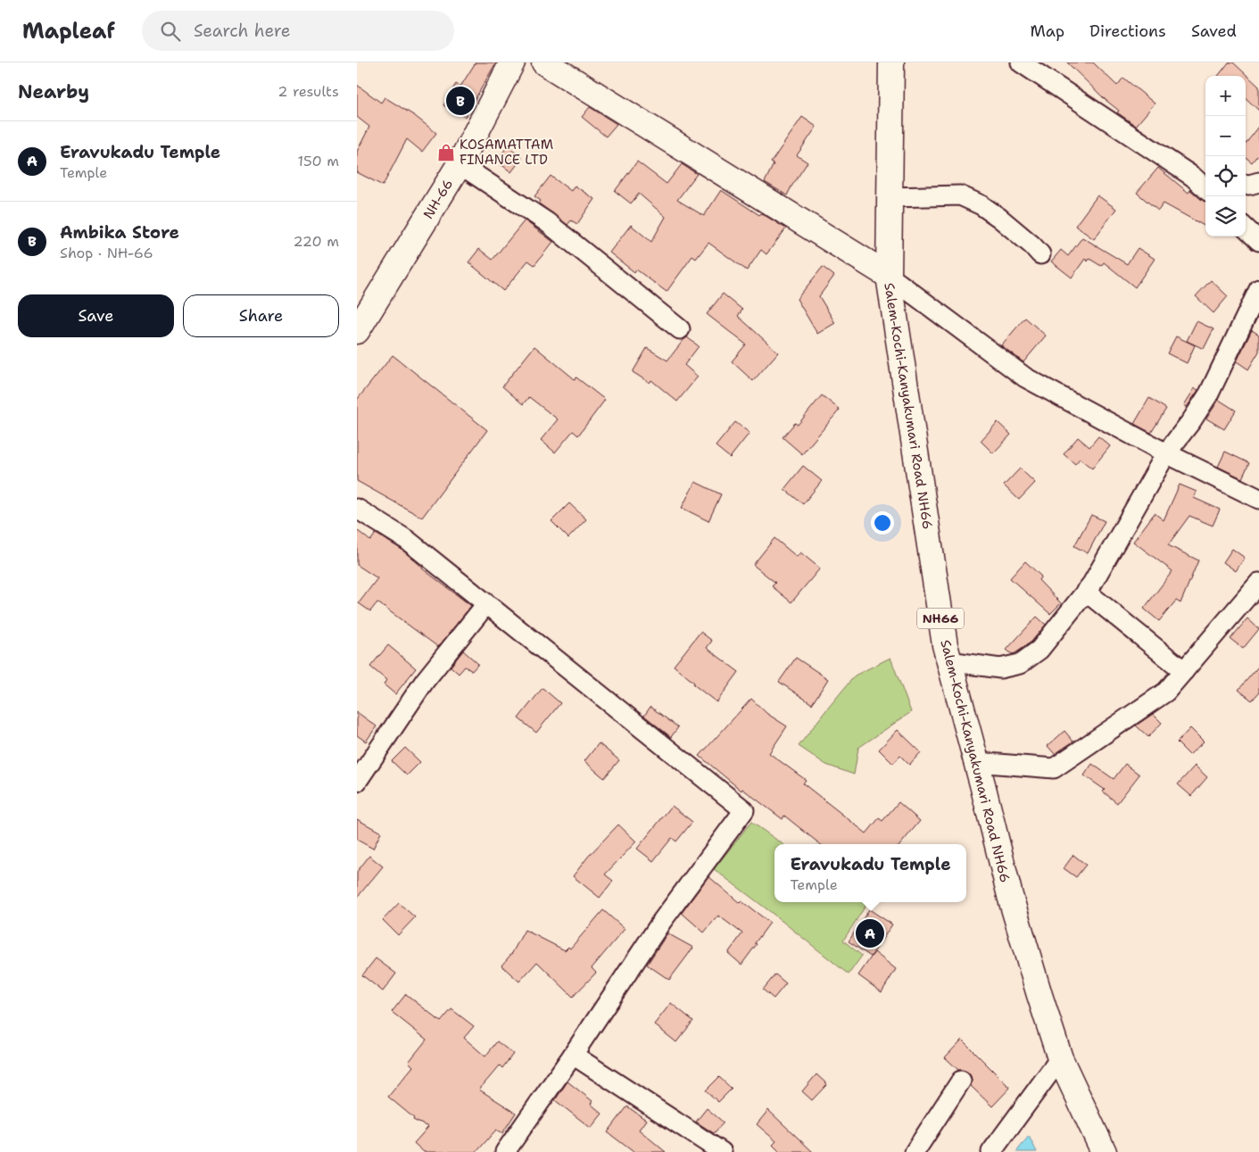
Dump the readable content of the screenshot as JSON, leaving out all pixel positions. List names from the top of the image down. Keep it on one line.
{"streets":{"main road":["NH-66","Salem-Kochi-Kanyakumari Road NH66","NH66"]},"places":{"shop":["KOSAMATTAM FINANCE LTD"]},"page":{"header":"Mapleaf","search":"Search here","nav":["Map","Directions","Saved"],"heading":["Nearby","2 results"],"map_buttons":["+","−"],"pins":["B","A"],"list":[{"mark":"A","name":"Eravukadu Temple","note":"Temple","value":"150 m"},{"mark":"B","name":"Ambika Store","note":"Shop · NH-66","value":"220 m"}],"buttons":["Save","Share"],"popup":["Eravukadu Temple","Temple"]}}
